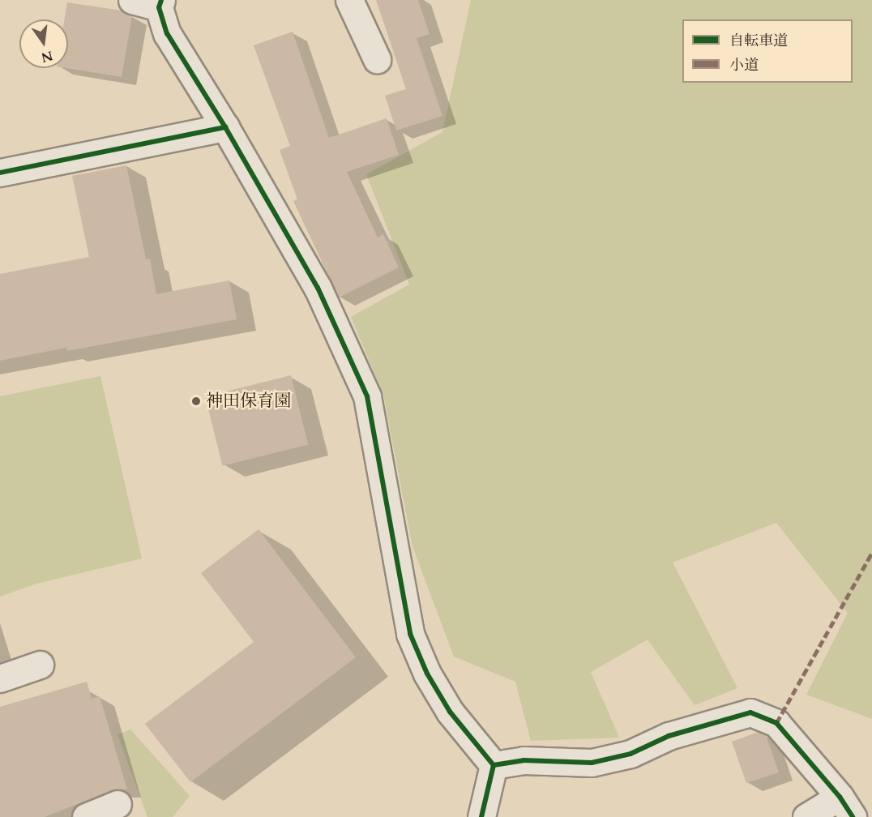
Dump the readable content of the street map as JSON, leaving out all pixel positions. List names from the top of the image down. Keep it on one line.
{"places":["神田保育園"],"legend":["自転車道","小道"],"north":"bottom"}
